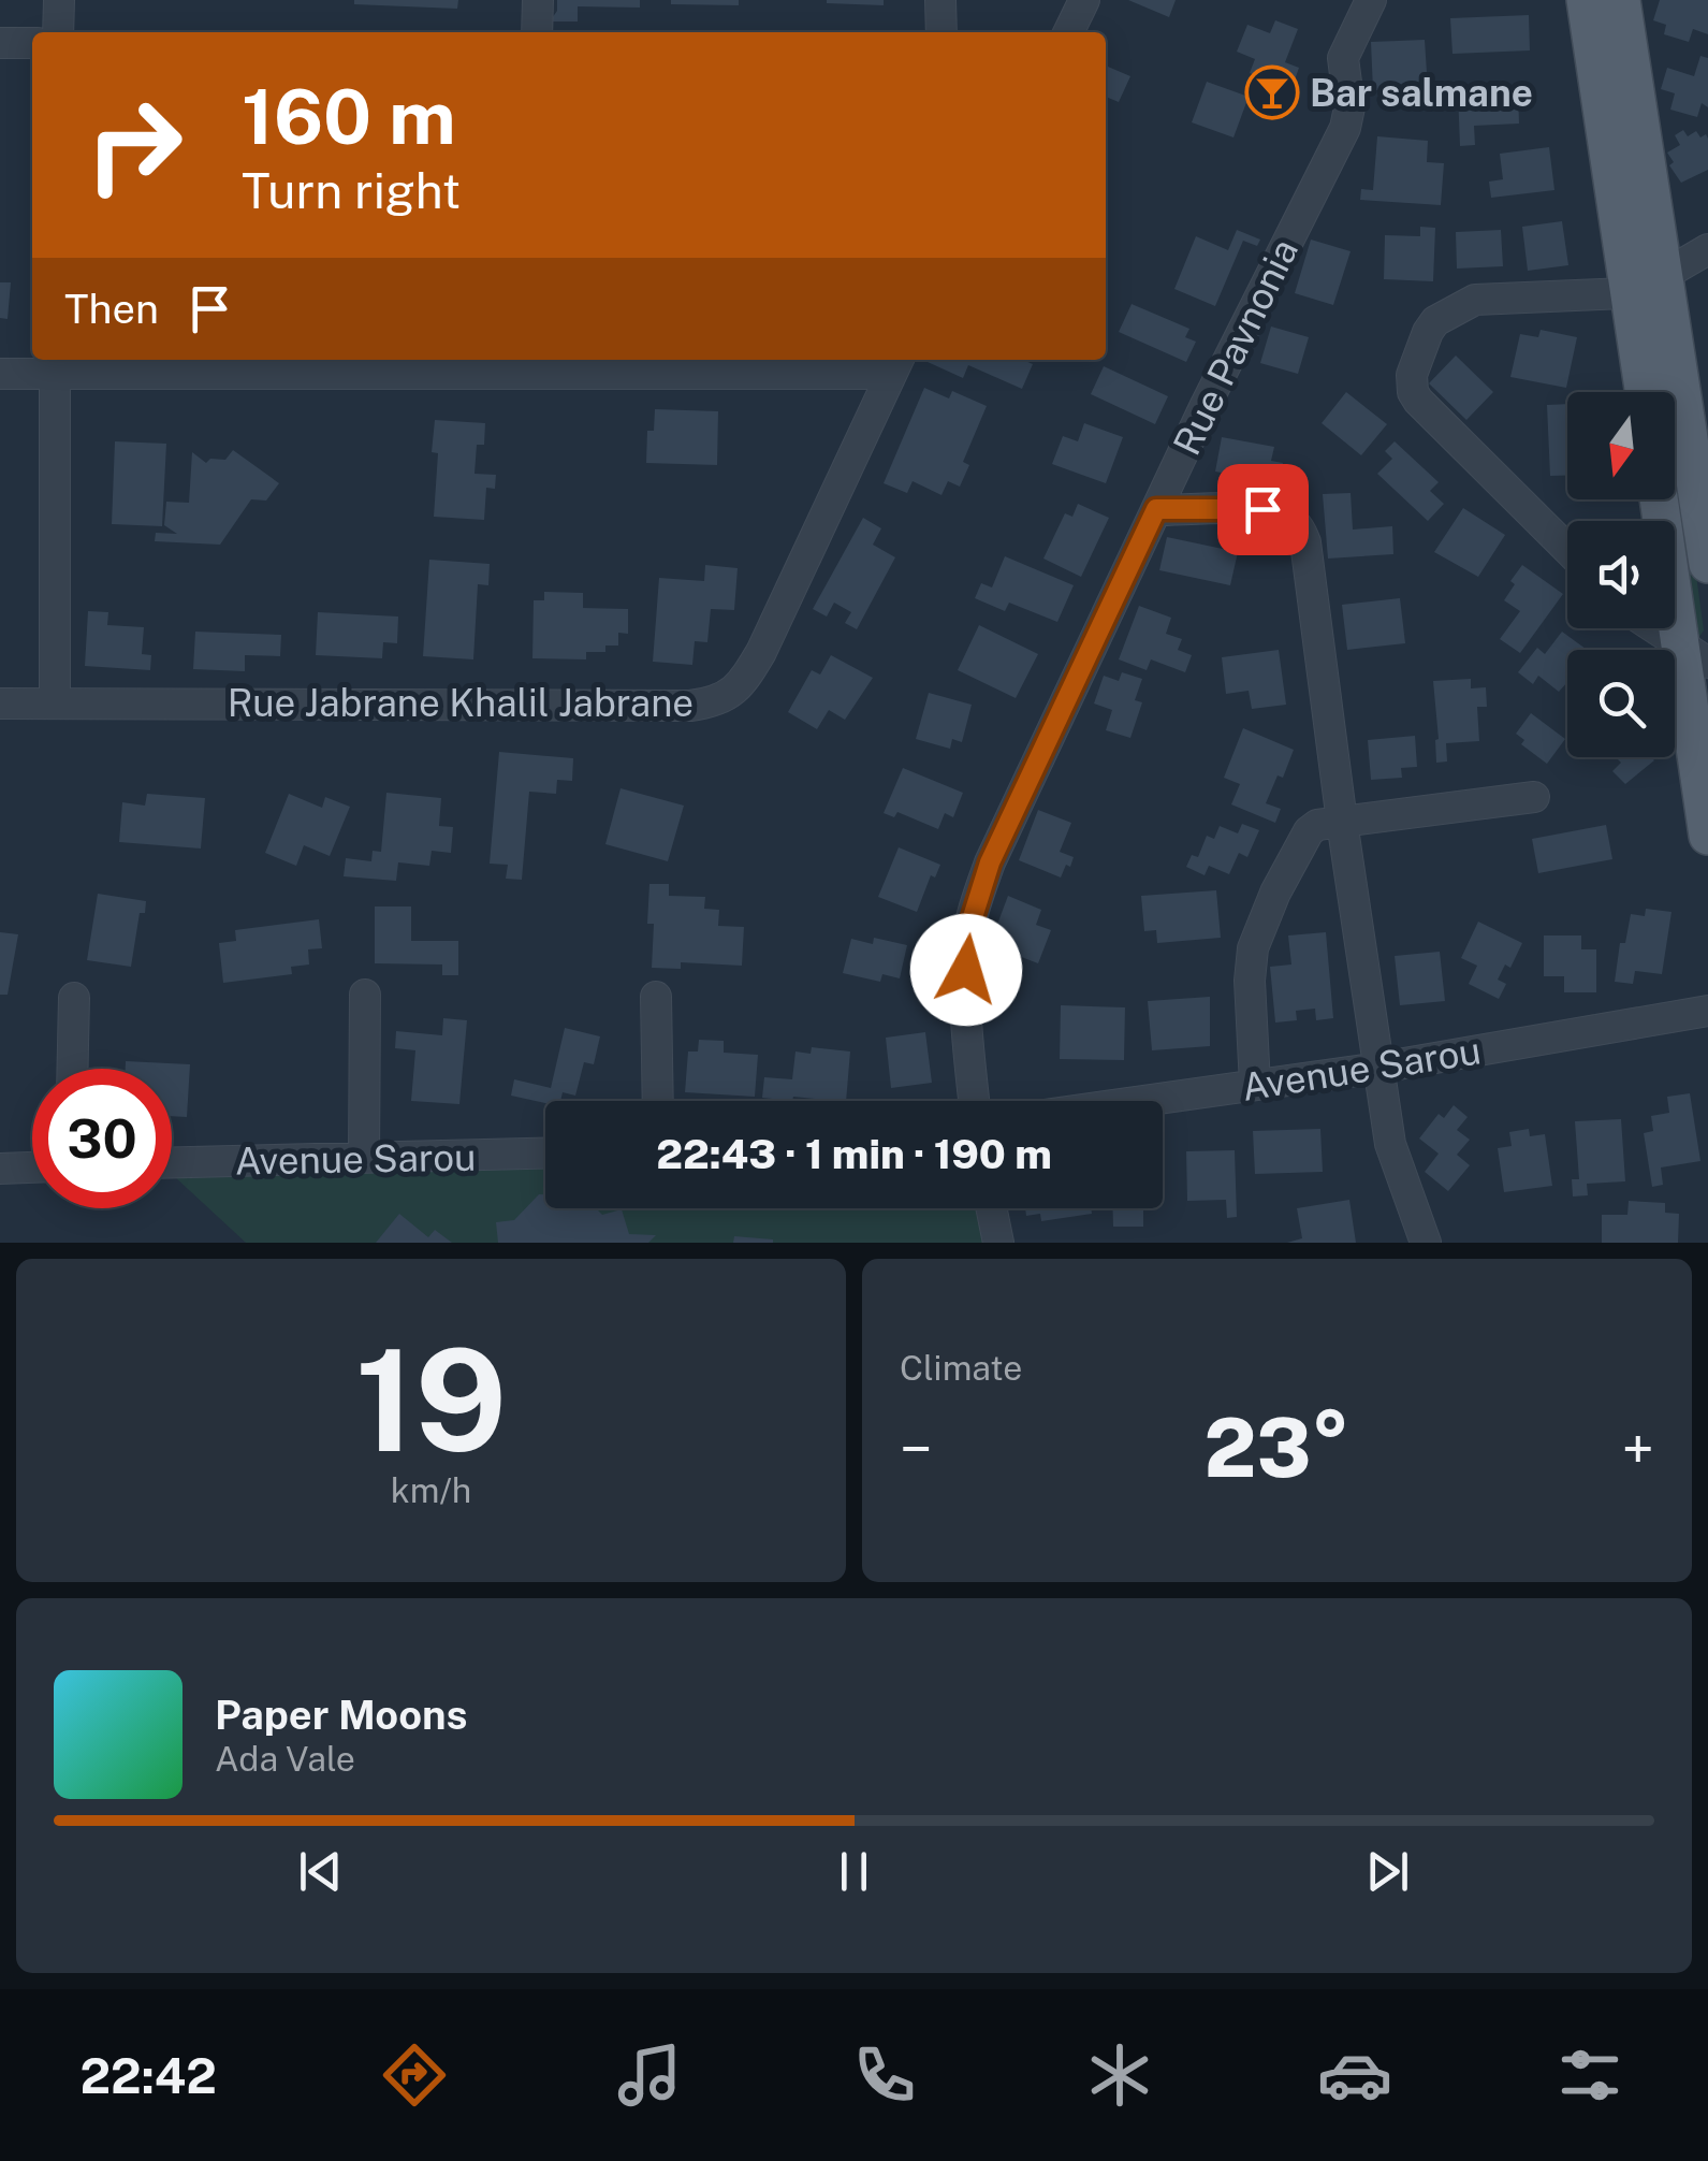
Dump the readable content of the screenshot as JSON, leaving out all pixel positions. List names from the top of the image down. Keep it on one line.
{"streets":{"street":["Rue Pavnonia","Rue Jabrane Khalil Jabrane","Avenue Sarou"]},"places":{"bar":["Bar salmane"]},"north":"bottom","page":{"turn":["160 m","Turn right"],"then":"Then","limit":"30","trip":"22:43 · 1 min · 190 m","tile":[["19","km/h"],"Climate"],"heat":["−","23°","+"],"song":["Paper Moons","Ada Vale"],"tabs":"22:42"}}
